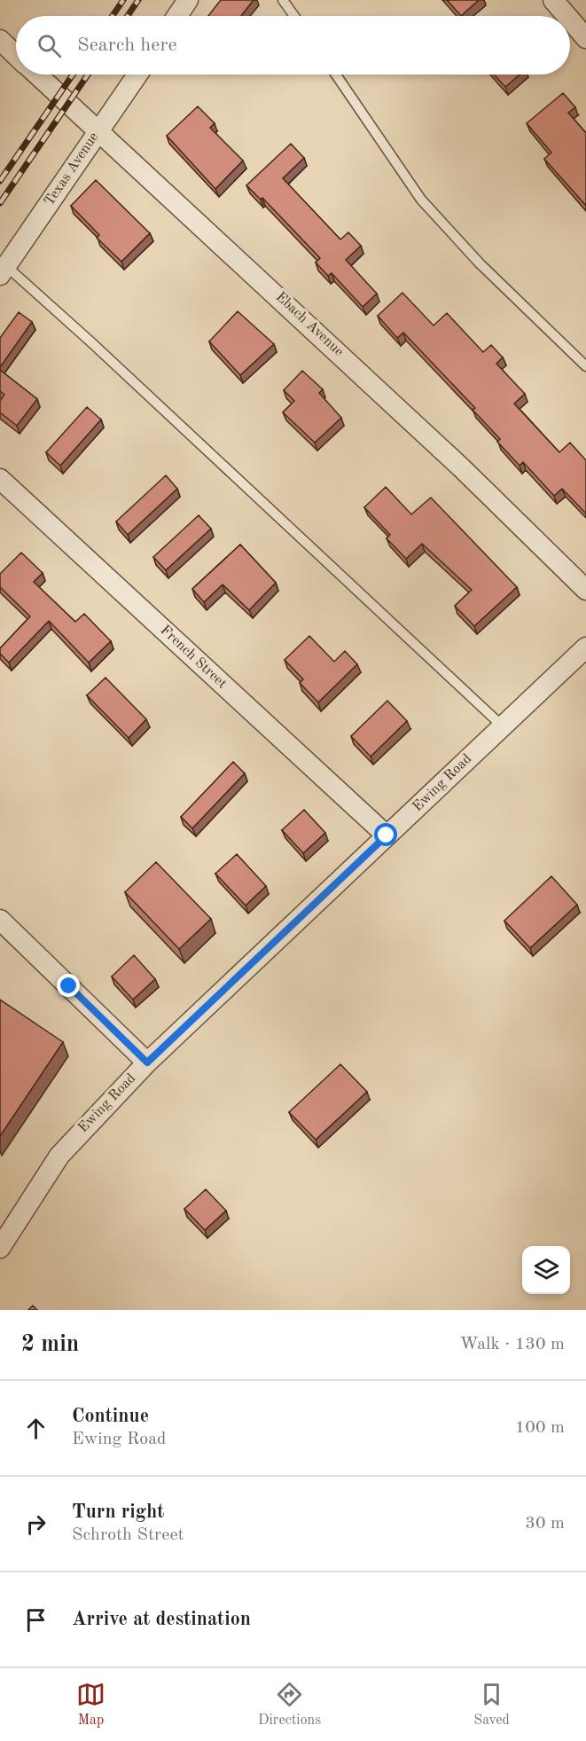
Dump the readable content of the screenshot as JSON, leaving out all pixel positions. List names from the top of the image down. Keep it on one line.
{"streets":{"street":["Texas Avenue","Ebach Avenue","French Street","Ewing Road"]},"crossings":[["Texas Avenue","Ebach Avenue"],["French Street","Ewing Road"]],"page":{"search":"Search here","heading":["2 min","Walk · 130 m"],"list":[["Continue","Ewing Road","100 m"],["Turn right","Schroth Street","30 m"],"Arrive at destination"],"nav":["Map","Directions","Saved"]}}
